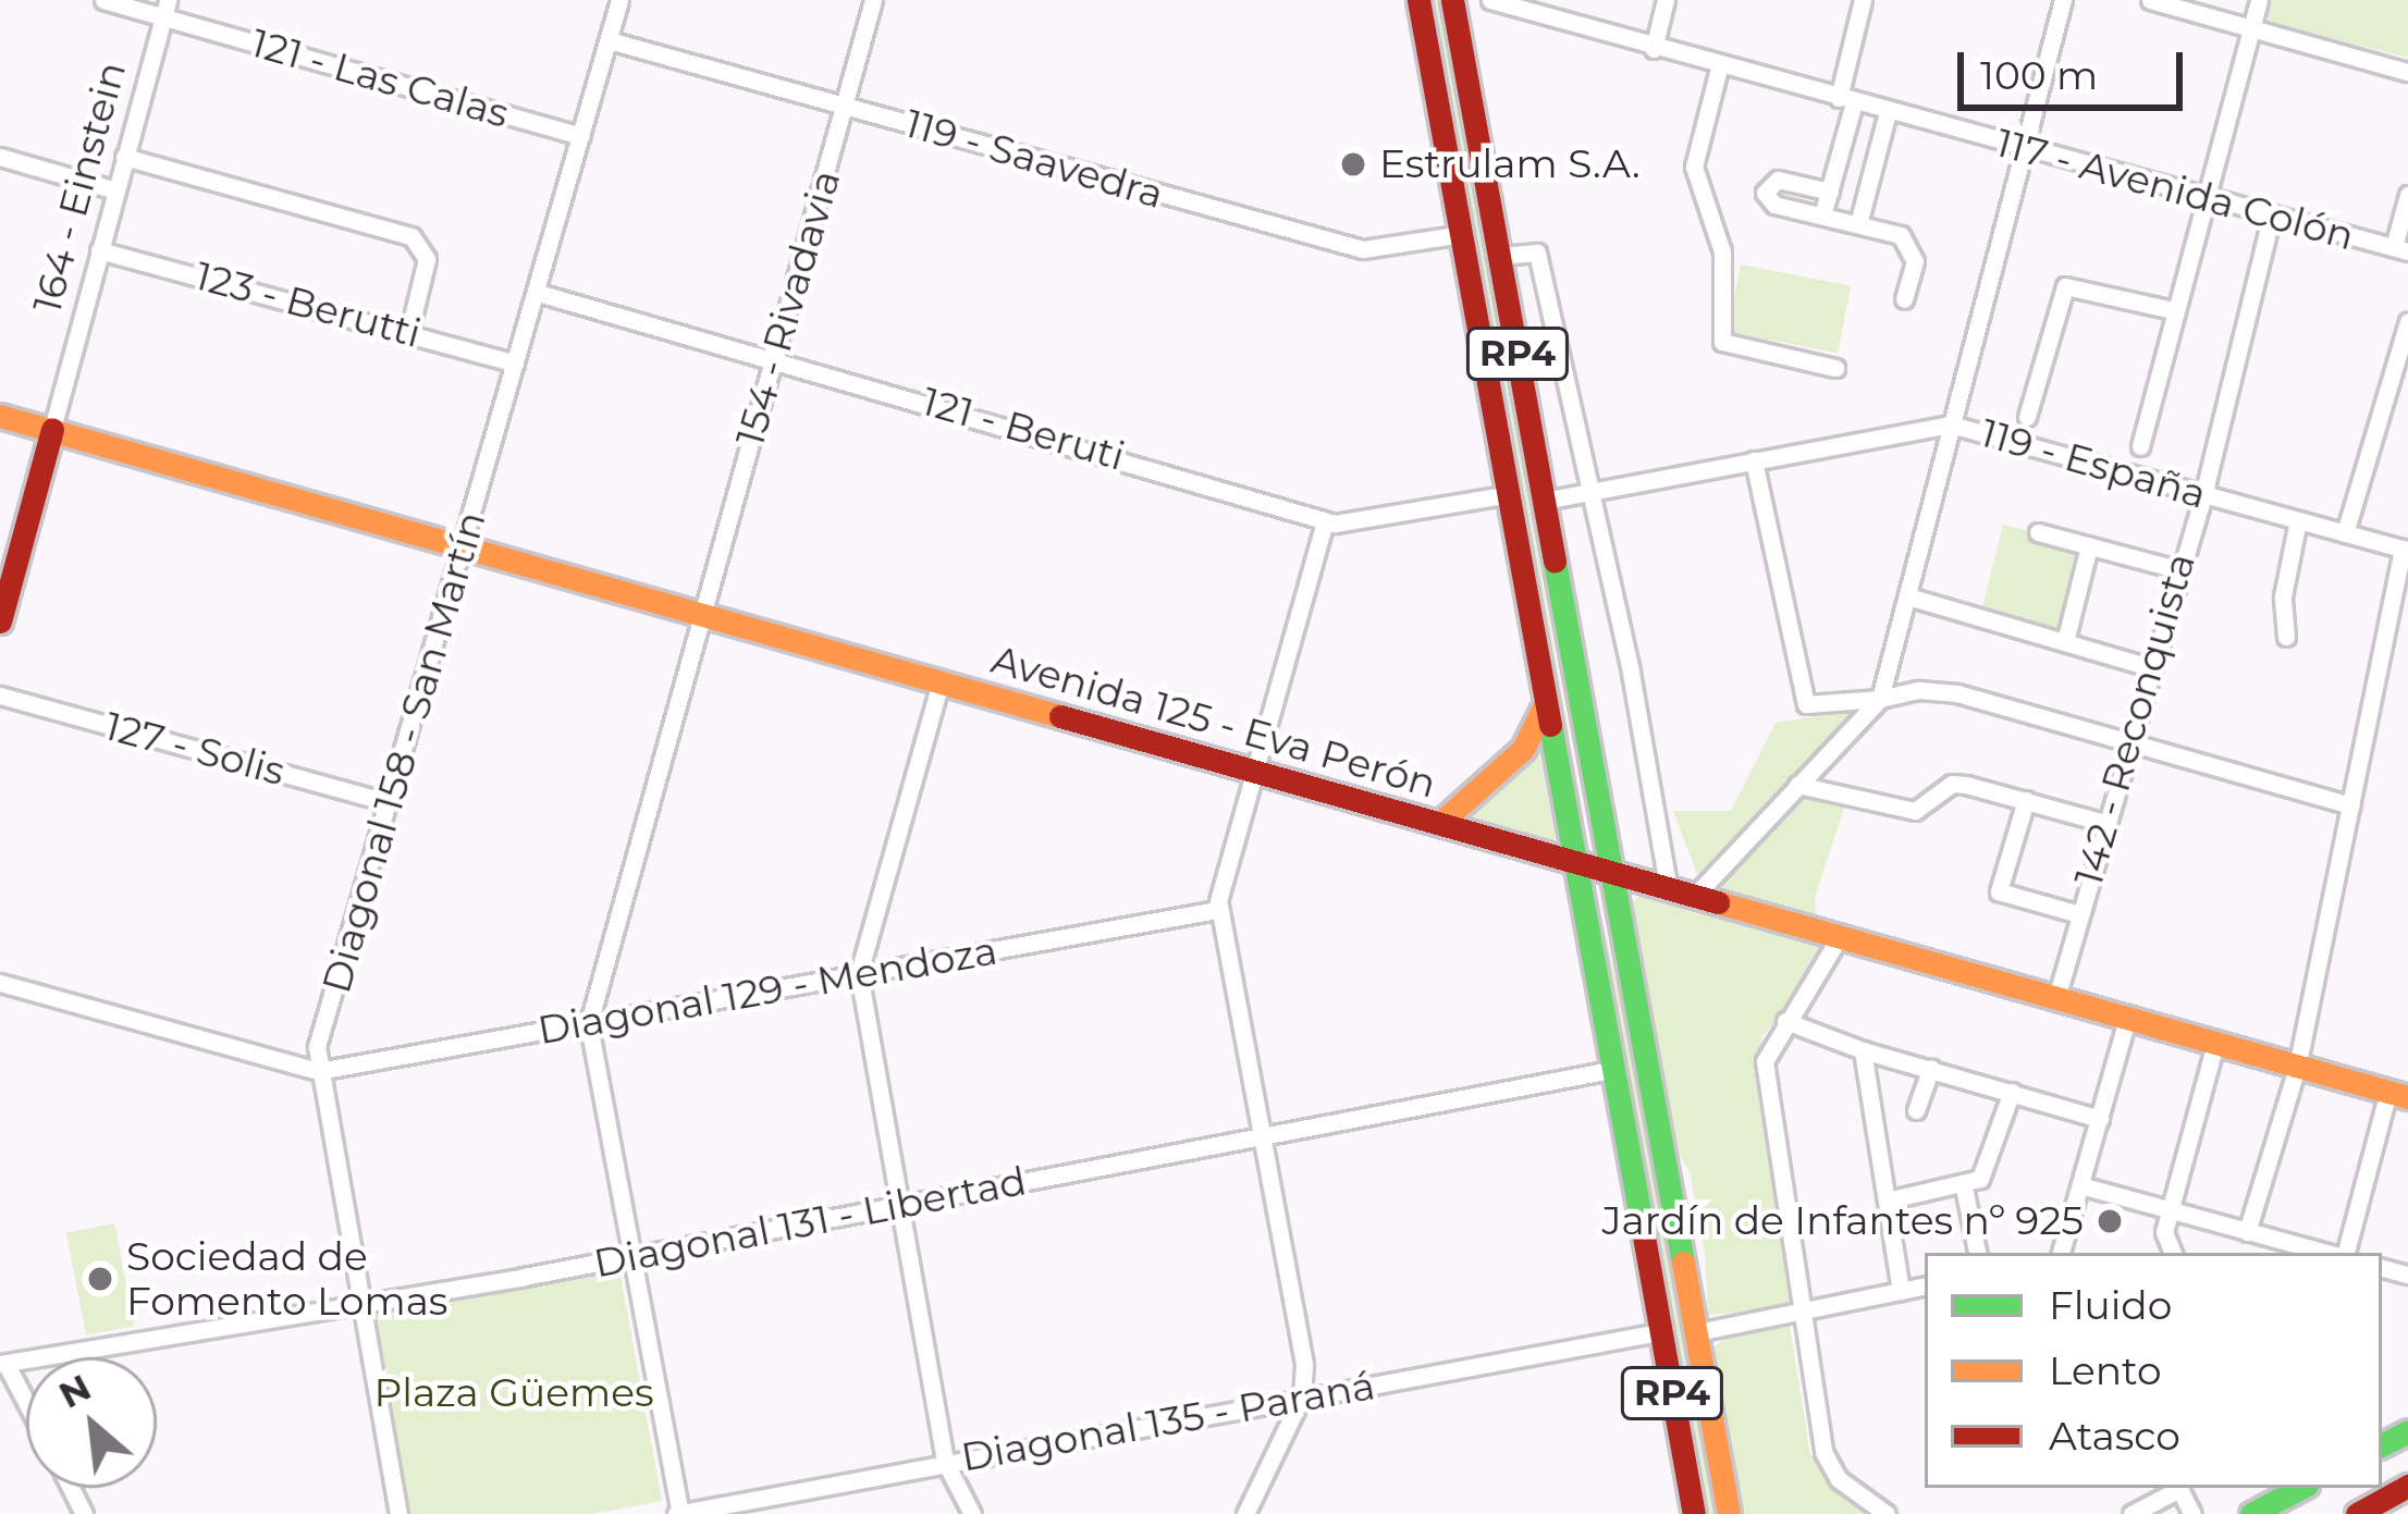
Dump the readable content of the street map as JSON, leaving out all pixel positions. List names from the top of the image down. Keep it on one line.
{"streets":{"main road":["164 - Einstein","RP4","Avenida 125 - Eva Perón"],"street":["121 - Las Calas","119 - Saavedra","117 - Avenida Colón","123 - Berutti","154 - Rivadavia","121 - Beruti","119 - España","142 - Reconquista","127 - Solis","Diagonal 158 - San Martín","Diagonal 129 - Mendoza","Diagonal 131 - Libertad","Diagonal 135 - Paraná"]},"crossings":[["121 - Las Calas","164 - Einstein"],["121 - Las Calas","Diagonal 158 - San Martín"],["119 - Saavedra","154 - Rivadavia"],["119 - Saavedra","RP4"],["119 - Saavedra","Diagonal 158 - San Martín"],["164 - Einstein","123 - Berutti"],["164 - Einstein","Avenida 125 - Eva Perón"],["117 - Avenida Colón","142 - Reconquista"],["123 - Berutti","Diagonal 158 - San Martín"],["154 - Rivadavia","121 - Beruti"],["154 - Rivadavia","Avenida 125 - Eva Perón"],["154 - Rivadavia","Diagonal 129 - Mendoza"],["RP4","121 - Beruti"],["RP4","119 - España"],["RP4","Avenida 125 - Eva Perón"],["RP4","Diagonal 131 - Libertad"],["RP4","Diagonal 135 - Paraná"],["121 - Beruti","Diagonal 158 - San Martín"],["119 - España","142 - Reconquista"],["142 - Reconquista","Avenida 125 - Eva Perón"],["Avenida 125 - Eva Perón","Diagonal 158 - San Martín"],["127 - Solis","Diagonal 158 - San Martín"],["Diagonal 158 - San Martín","Diagonal 129 - Mendoza"],["Diagonal 158 - San Martín","Diagonal 131 - Libertad"]],"parks":["Plaza Güemes"],"places":["Estrulam S.A.","Jardín de Infantes nº 925","Sociedad de Fomento Lomas"],"legend":["Fluido","Lento","Atasco"],"scale_bar":"100 m","north":"top left"}
